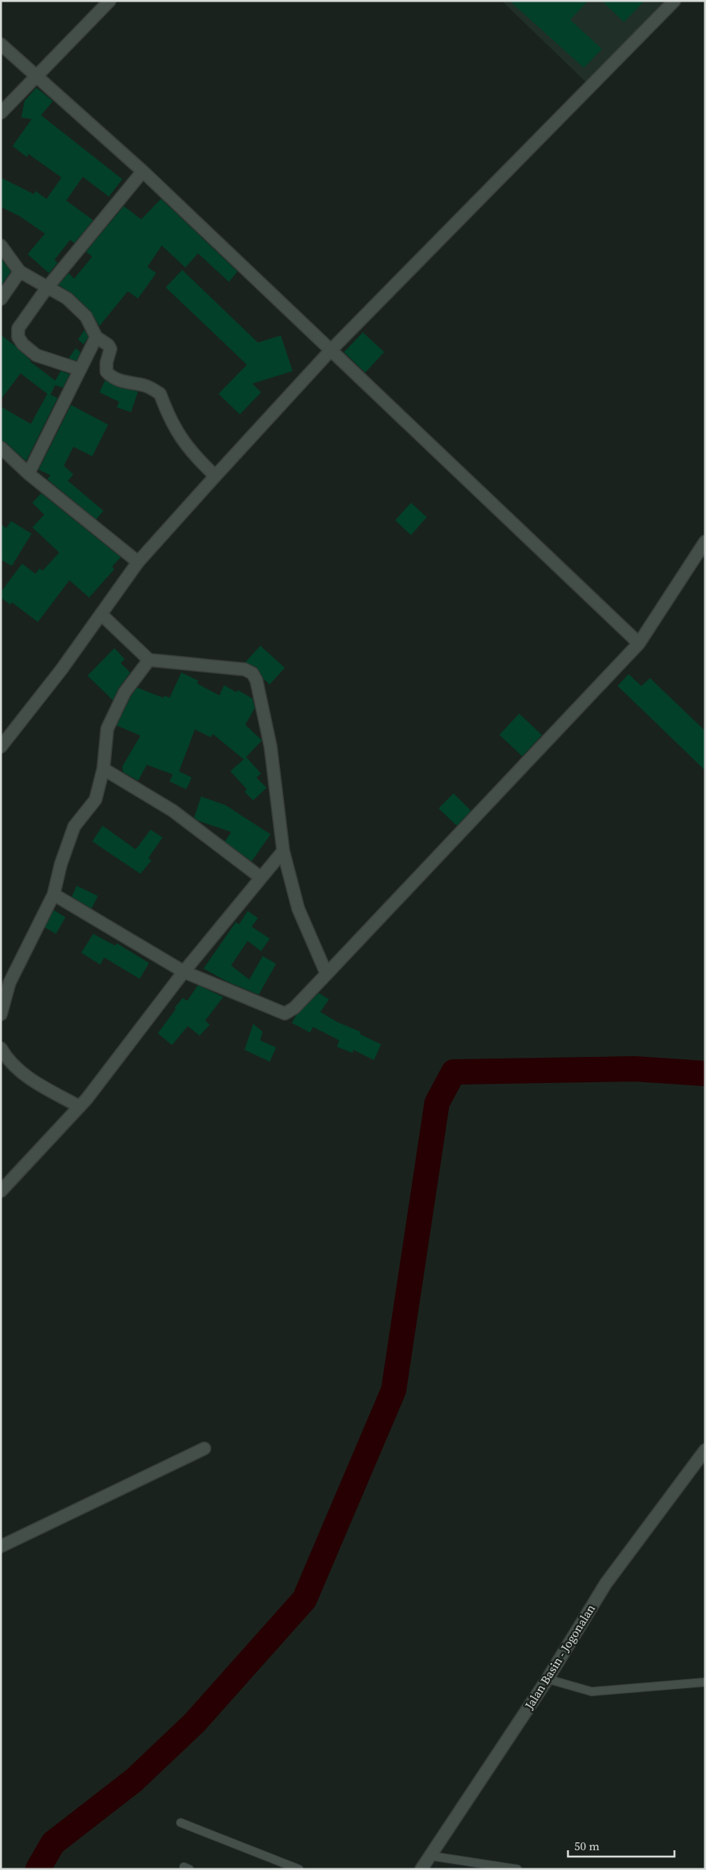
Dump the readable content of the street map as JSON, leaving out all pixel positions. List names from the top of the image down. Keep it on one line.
{"streets":{"street":["Jalan Basin - Jogonalan"]},"scale_bar":"50 m"}
